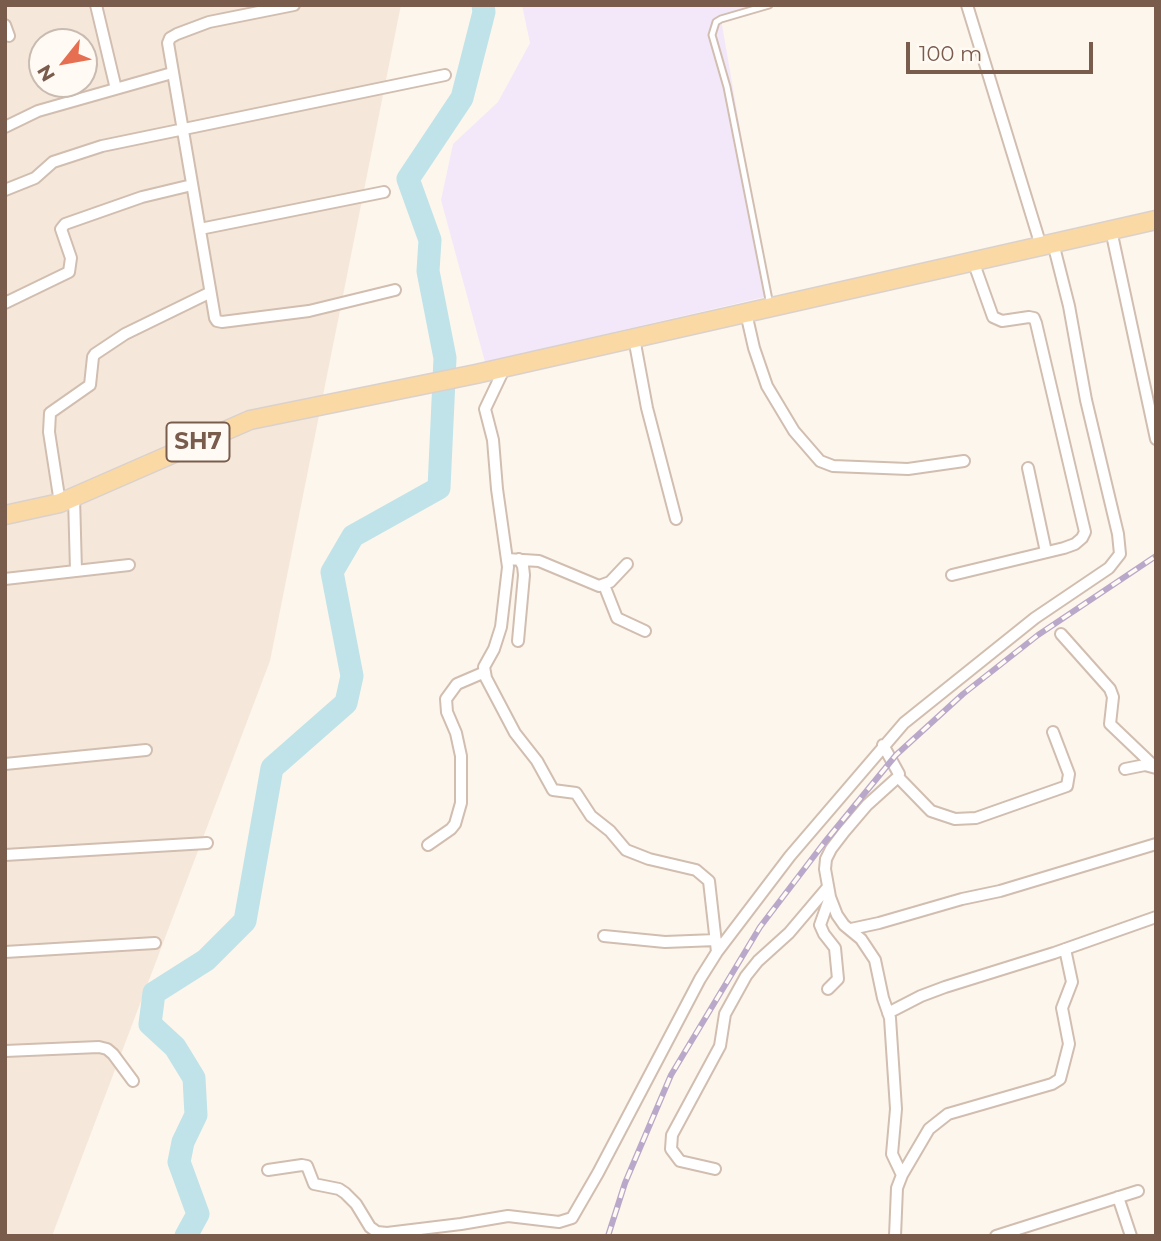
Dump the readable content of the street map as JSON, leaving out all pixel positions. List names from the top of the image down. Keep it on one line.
{"streets":{"main road":["SH7"]},"scale_bar":"100 m","north":"bottom left"}
